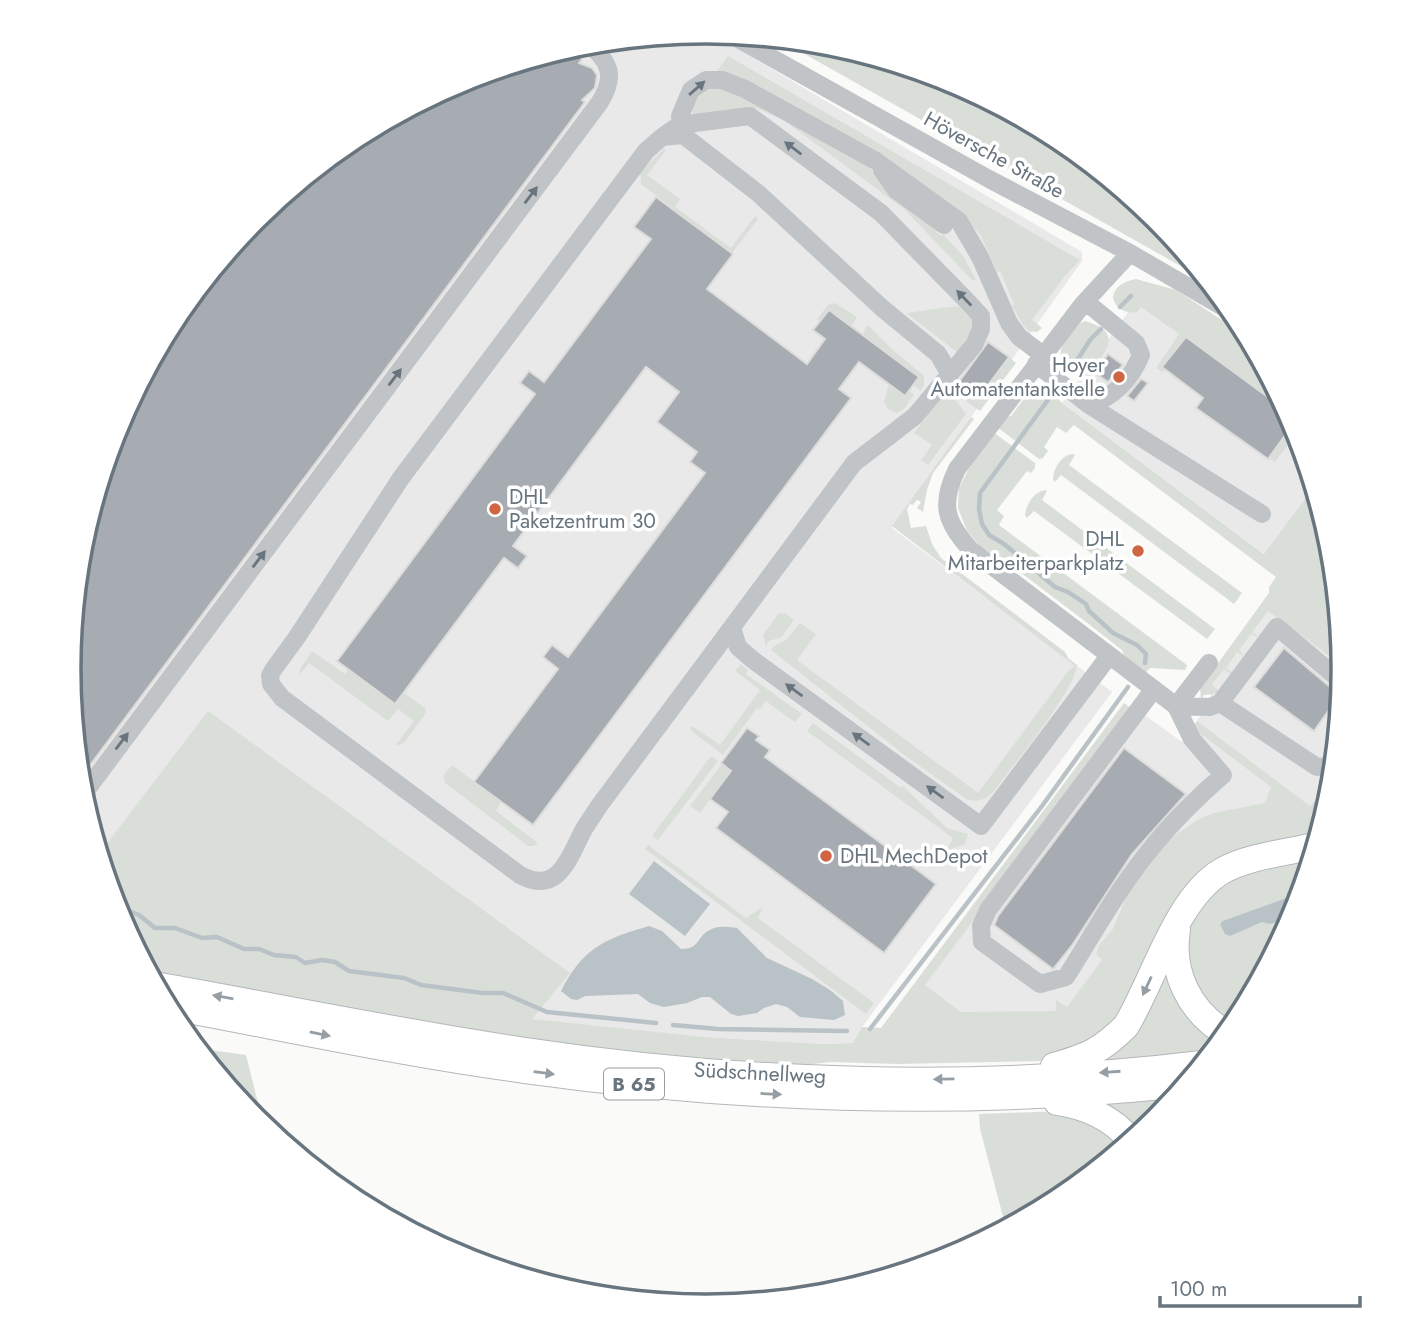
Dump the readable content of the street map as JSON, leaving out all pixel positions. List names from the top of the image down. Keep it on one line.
{"streets":{"highway":["Südschnellweg","B 65"],"street":["Höversche Straße"]},"places":["Hoyer Automatentankstelle","DHL Paketzentrum 30","DHL Mitarbeiterparkplatz","DHL MechDepot"],"scale_bar":"100 m"}
